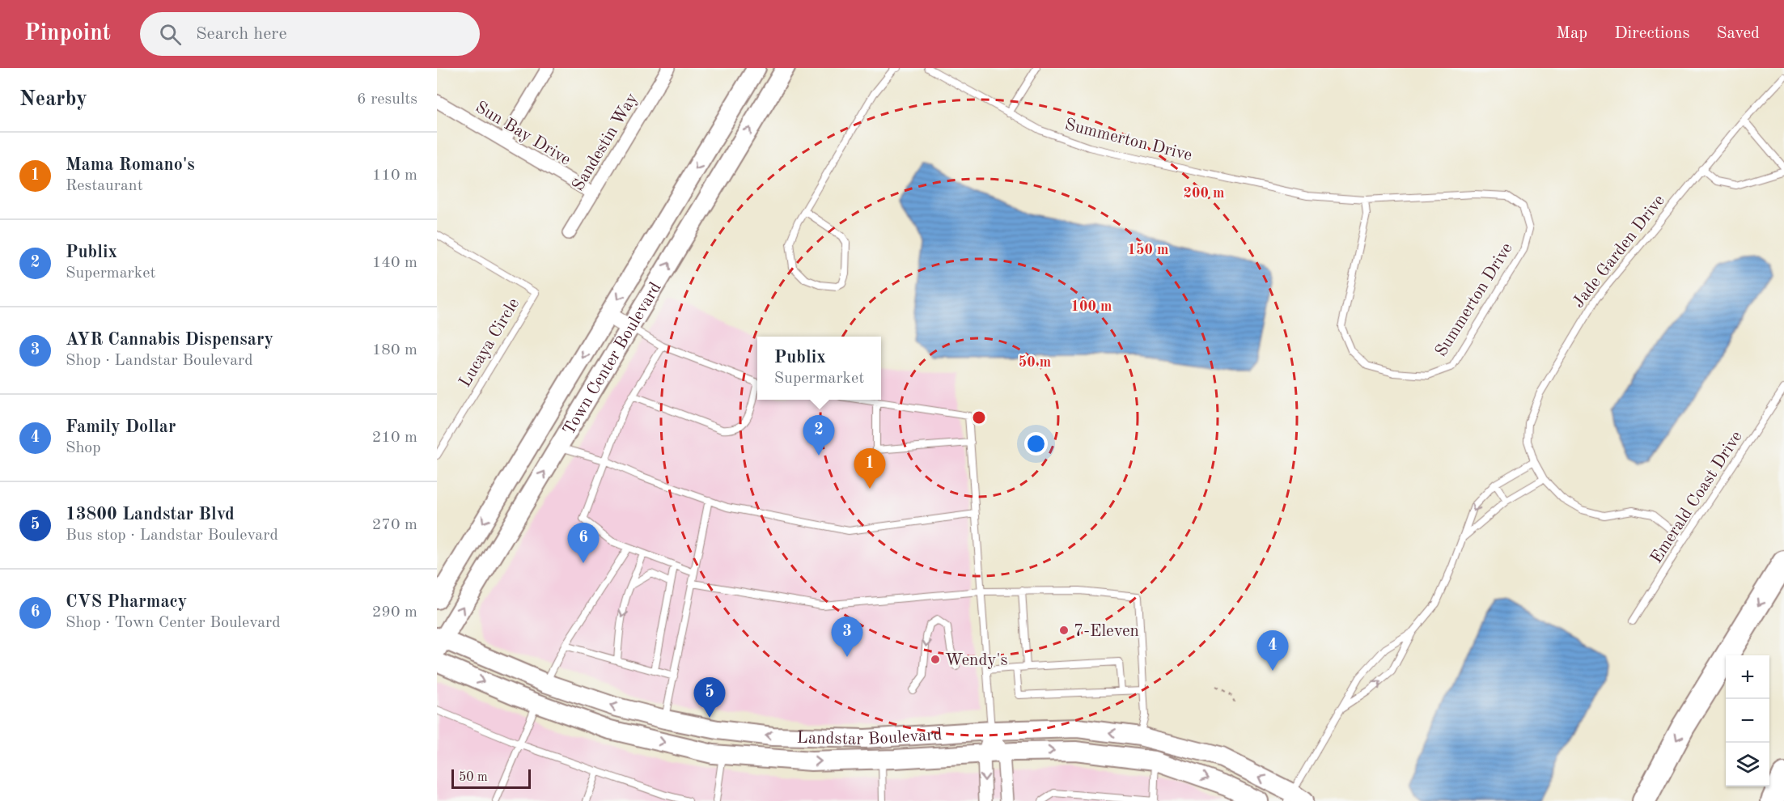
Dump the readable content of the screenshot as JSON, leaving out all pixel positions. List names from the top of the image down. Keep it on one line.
{"streets":{"main road":["Town Center Boulevard","Landstar Boulevard"],"street":["Sun Bay Drive","Sandestin Way"],"lane":["Summerton Drive","Jade Garden Drive","Lucaya Circle","Emerald Coast Drive"]},"crossings":[["Sun Bay Drive","Sandestin Way"],["Jade Garden Drive","Emerald Coast Drive"],["Town Center Boulevard","Landstar Boulevard"]],"places":["7-Eleven","Wendy's"],"scale_bar":"50 m","page":{"header":"Pinpoint","search":"Search here","nav":["Map","Directions","Saved"],"heading":["Nearby","6 results"],"list":[{"mark":"1","name":"Mama Romano's","note":"Restaurant","value":"110 m"},{"mark":"2","name":"Publix","note":"Supermarket","value":"140 m"},{"mark":"3","name":"AYR Cannabis Dispensary","note":"Shop · Landstar Boulevard","value":"180 m"},{"mark":"4","name":"Family Dollar","note":"Shop","value":"210 m"},{"mark":"5","name":"13800 Landstar Blvd","note":"Bus stop · Landstar Boulevard","value":"270 m"},{"mark":"6","name":"CVS Pharmacy","note":"Shop · Town Center Boulevard","value":"290 m"}],"popup":["Publix","Supermarket"],"pins":["2","1","6","3","4","5"],"map_buttons":["+","−"],"scale":"50 m"},"rings":["200 m","150 m","100 m","50 m"]}
